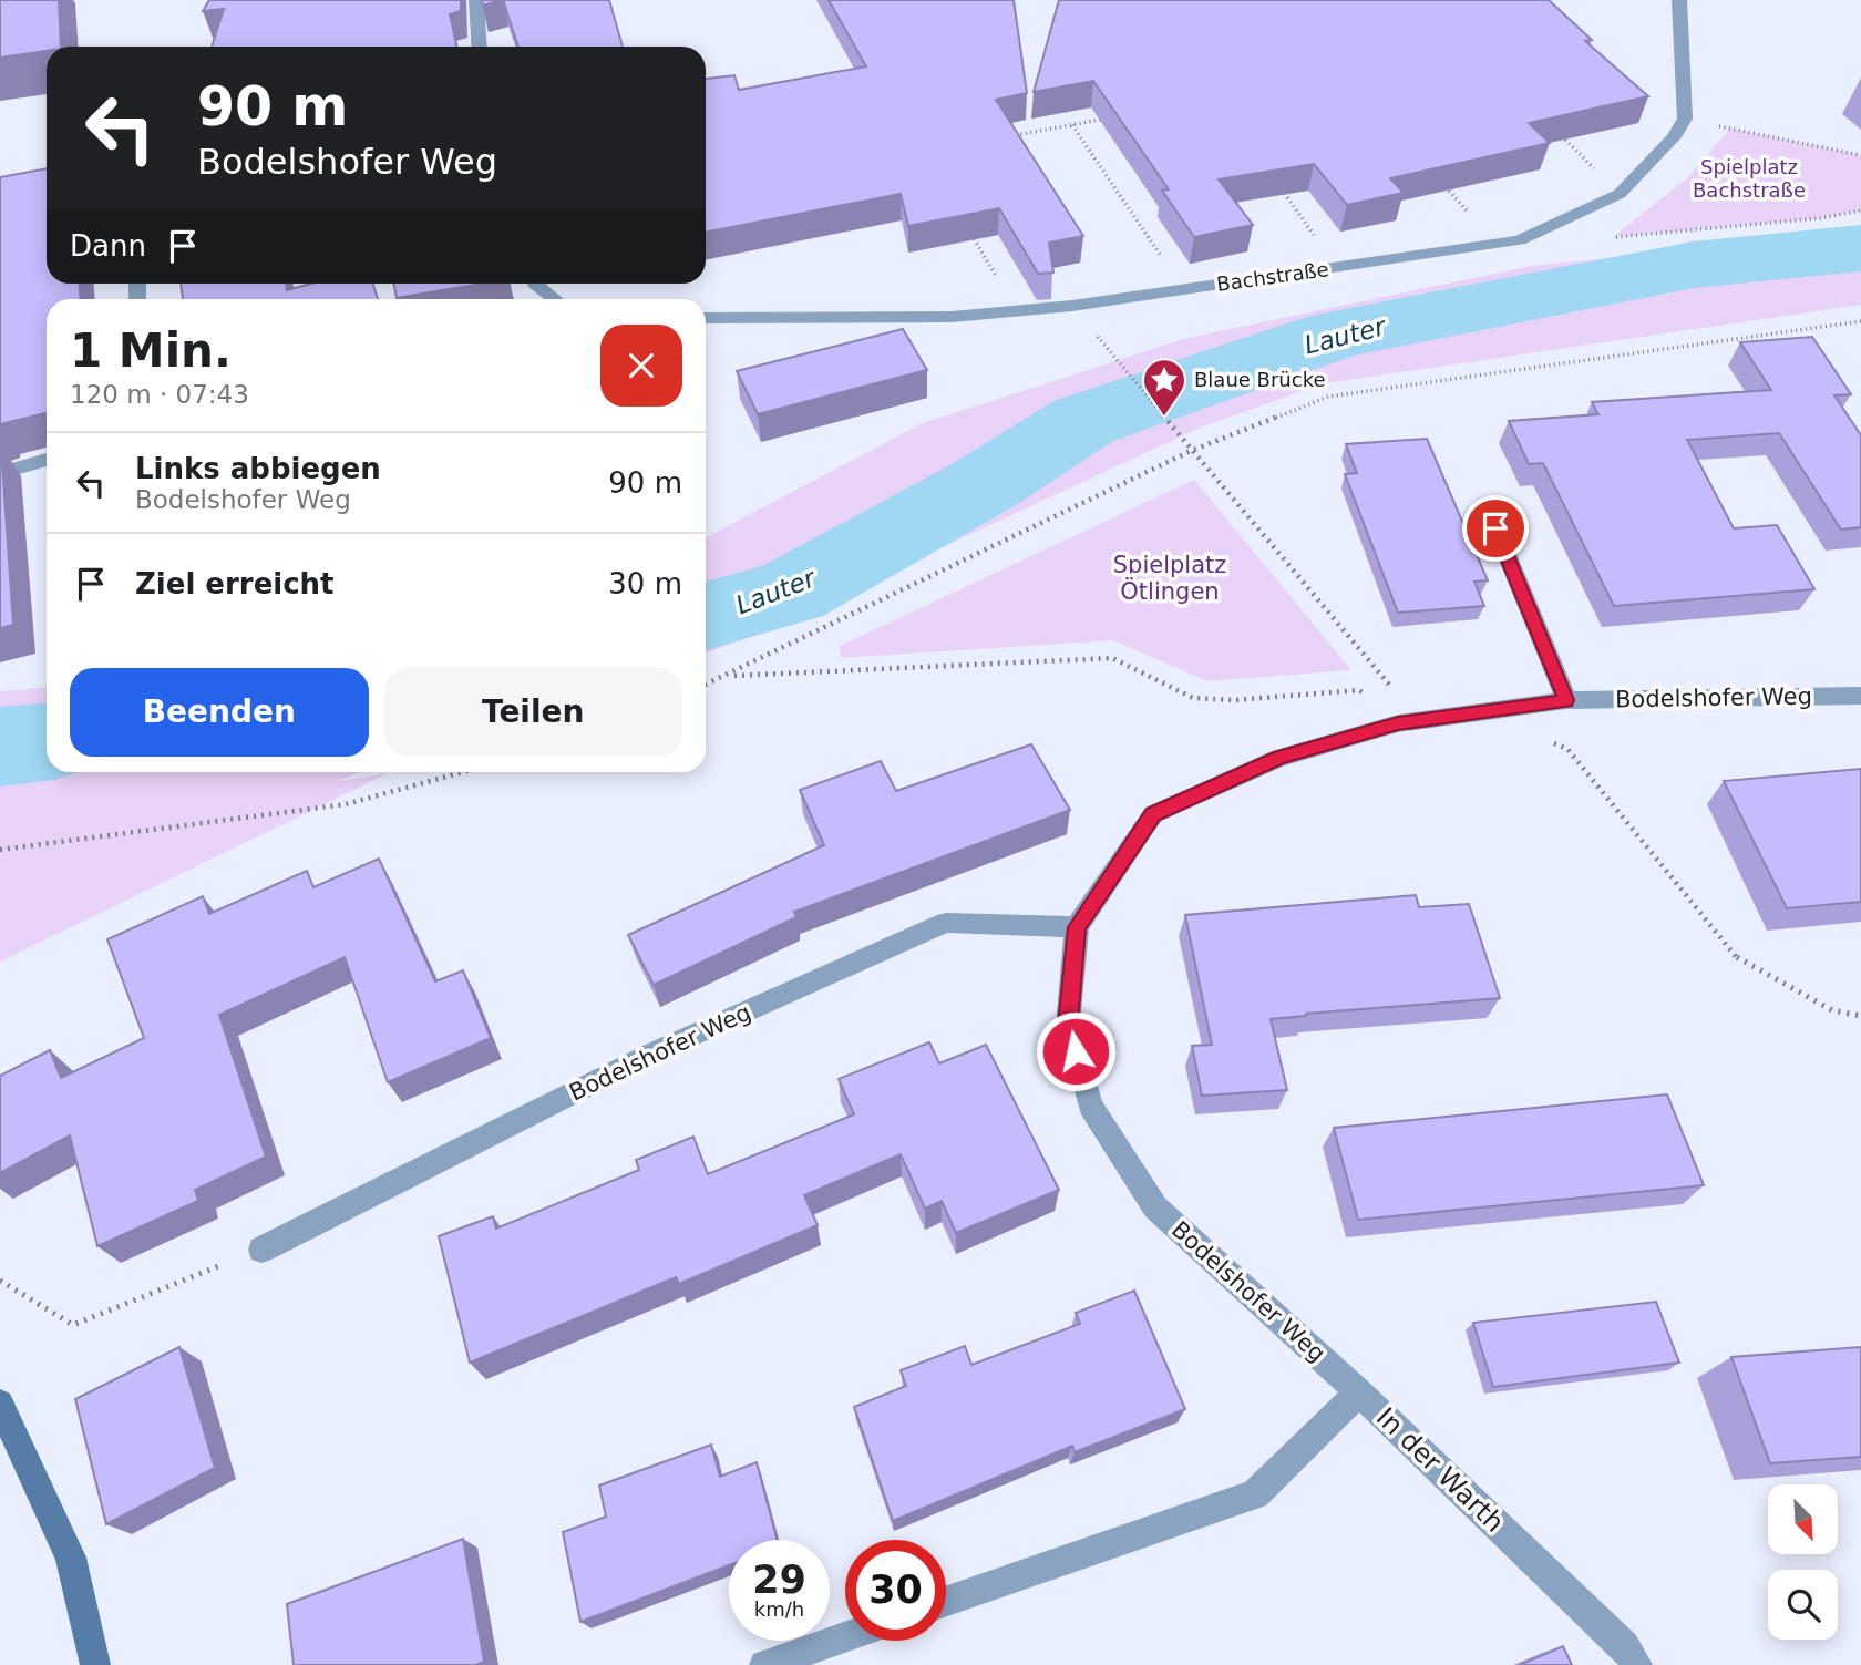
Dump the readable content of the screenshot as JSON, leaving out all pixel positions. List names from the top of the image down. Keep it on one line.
{"streets":{"street":["Bachstraße","Bodelshofer Weg","In der Warth"]},"crossings":[["Bodelshofer Weg","In der Warth"]],"water":["Lauter"],"parks":["Spielplatz Bachstraße","Spielplatz Ötlingen"],"places":{"place":["Blaue Brücke"]},"north":"bottom right","page":{"turn":["90 m","Bodelshofer Weg"],"then":"Dann","heading":["1 Min.","120 m · 07:43"],"list":[{"name":"Links abbiegen","note":"Bodelshofer Weg","value":"90 m"},{"name":"Ziel erreicht","value":"30 m"}],"buttons":["Beenden","Teilen"],"speed":"29 km/h","limit":"30"}}
